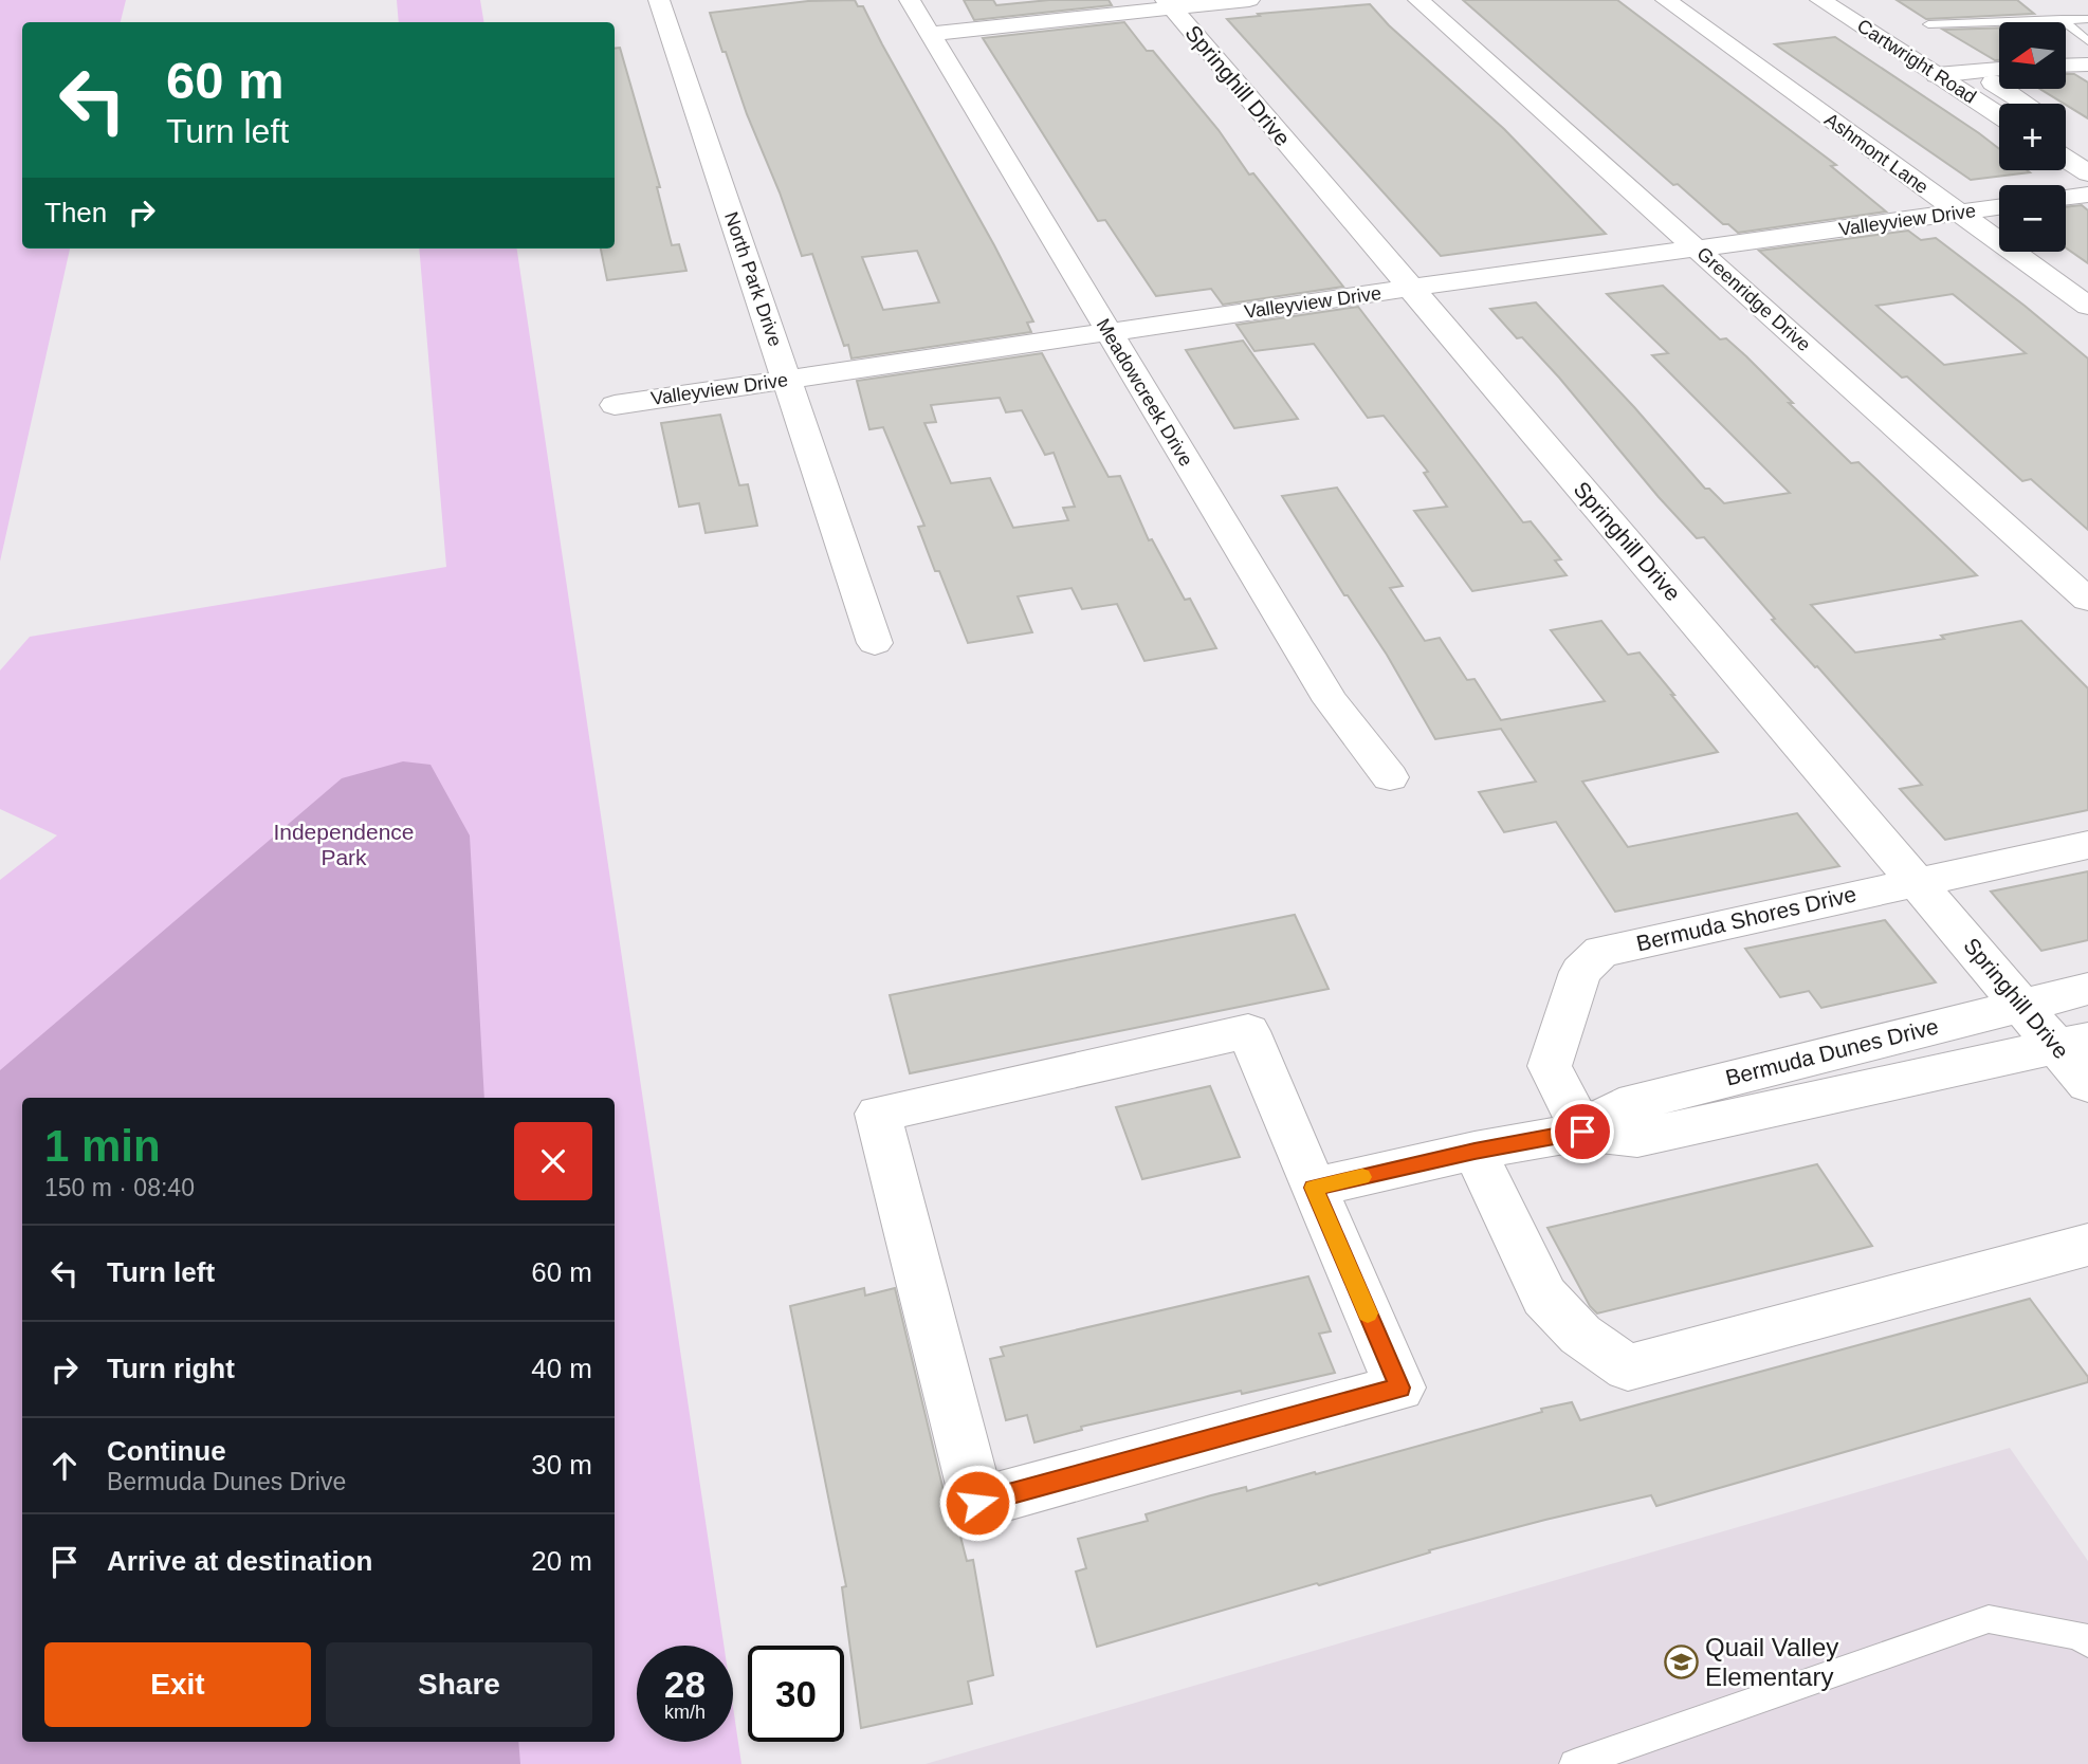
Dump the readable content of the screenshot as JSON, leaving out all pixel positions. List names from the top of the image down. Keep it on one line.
{"streets":{"street":["Cartwright Road","Springhill Drive","Ashmont Lane","Valleyview Drive","North Park Drive","Greenridge Drive","Meadowcreek Drive","Bermuda Shores Drive","Bermuda Dunes Drive"]},"crossings":[["Springhill Drive","Valleyview Drive"],["Springhill Drive","Bermuda Shores Drive"],["Springhill Drive","Bermuda Dunes Drive"],["Ashmont Lane","Valleyview Drive"],["Valleyview Drive","North Park Drive"],["Valleyview Drive","Greenridge Drive"],["Valleyview Drive","Meadowcreek Drive"],["Bermuda Shores Drive","Bermuda Dunes Drive"]],"parks":["Independence Park"],"places":{"school or university":["Quail Valley Elementary"]},"north":"left","page":{"map_buttons":["+","−"],"turn":["60 m","Turn left"],"then":"Then","heading":["1 min","150 m · 08:40"],"list":[{"name":"Turn left","value":"60 m"},{"name":"Turn right","value":"40 m"},{"name":"Continue","note":"Bermuda Dunes Drive","value":"30 m"},{"name":"Arrive at destination","value":"20 m"}],"buttons":["Exit","Share"],"speed":"28 km/h","limit":"30"}}
